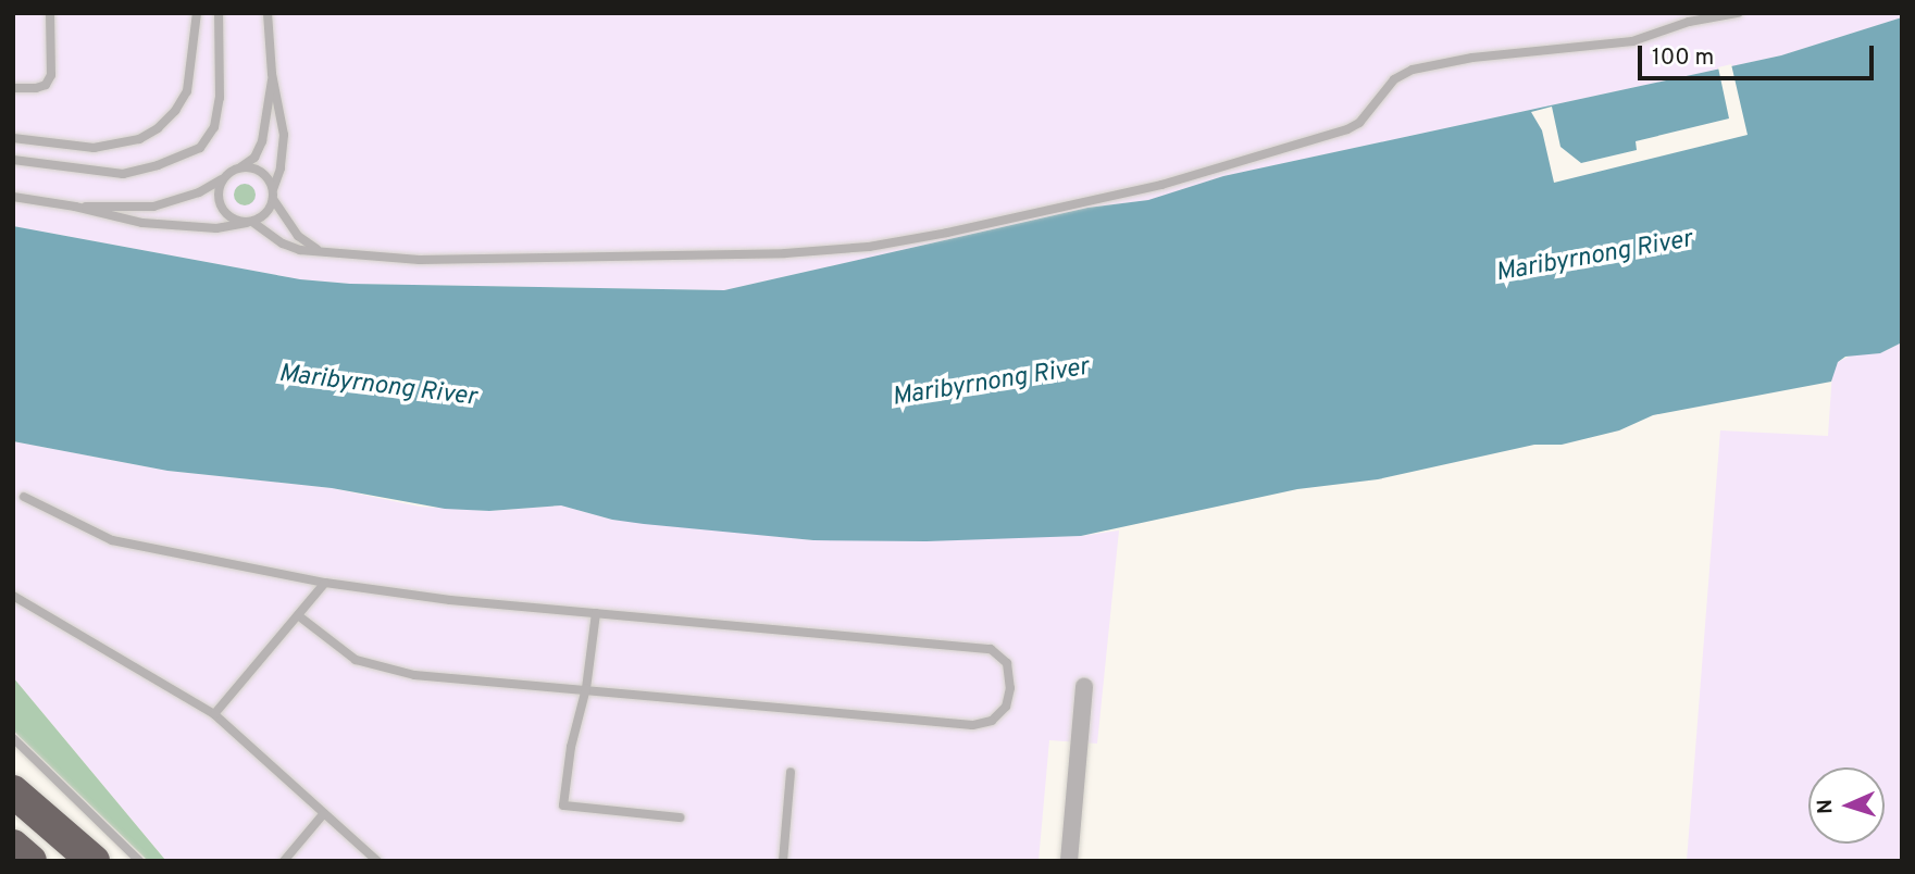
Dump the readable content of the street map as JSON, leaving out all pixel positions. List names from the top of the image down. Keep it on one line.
{"water":["Maribyrnong River"],"scale_bar":"100 m","north":"left"}
